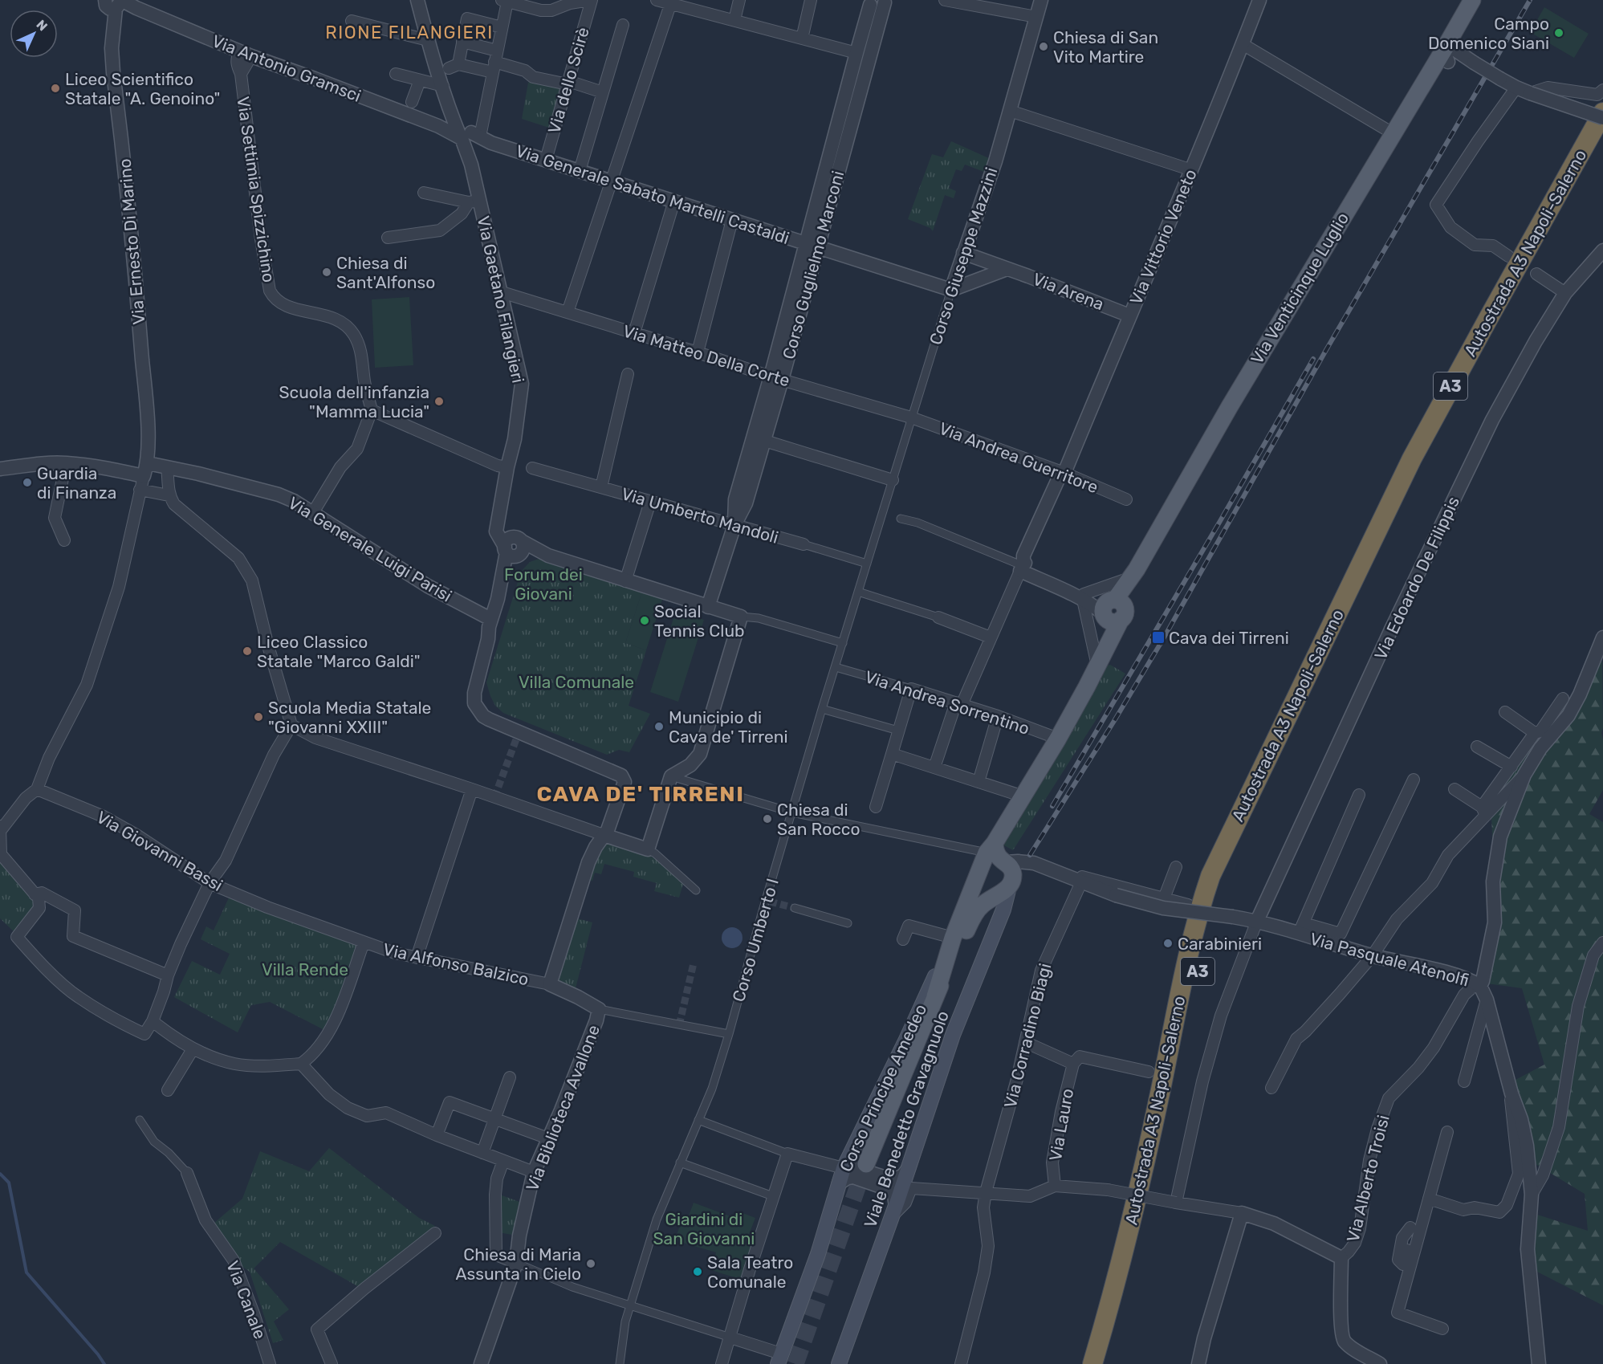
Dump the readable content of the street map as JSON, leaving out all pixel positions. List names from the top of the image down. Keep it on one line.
{"streets":{"highway":["Autostrada A3 Napoli-Salerno","A3"],"main road":["Via Venticinque Luglio","Corso Principe Amedeo","Viale Benedetto Gravagnuolo"],"street":["Via Antonio Gramsci","Via dello Scirè","Via Settimia Spizzichino","Via Generale Sabato Martelli Castaldi","Via Vittorio Veneto","Via Ernesto Di Marino","Corso Giuseppe Mazzini","Corso Guglielmo Marconi","Via Arena","Via Gaetano Filangieri","Via Matteo Della Corte","Via Andrea Guerritore","Via Umberto Mandoli","Via Generale Luigi Parisi","Via Edoardo De Filippis","Via Andrea Sorrentino","Via Giovanni Bassi","Corso Umberto I","Via Pasquale Atenolfi","Via Alfonso Balzico","Via Corradino Biagi","Via Biblioteca Avallone","Via Lauro","Via Alberto Troisi","Via Canale"]},"crossings":[["Via Antonio Gramsci","Via Settimia Spizzichino"],["Via Antonio Gramsci","Via Generale Sabato Martelli Castaldi"],["Via Antonio Gramsci","Via Ernesto Di Marino"],["Via Antonio Gramsci","Via Gaetano Filangieri"],["Via dello Scirè","Via Generale Sabato Martelli Castaldi"],["Via Generale Sabato Martelli Castaldi","Corso Giuseppe Mazzini"],["Via Generale Sabato Martelli Castaldi","Corso Guglielmo Marconi"],["Via Generale Sabato Martelli Castaldi","Via Gaetano Filangieri"],["Via Vittorio Veneto","Via Arena"],["Via Vittorio Veneto","Via Andrea Guerritore"],["Via Ernesto Di Marino","Via Generale Luigi Parisi"],["Corso Giuseppe Mazzini","Via Arena"],["Corso Giuseppe Mazzini","Via Matteo Della Corte"],["Corso Giuseppe Mazzini","Via Andrea Guerritore"],["Corso Giuseppe Mazzini","Corso Umberto I"],["Corso Guglielmo Marconi","Via Matteo Della Corte"],["Corso Guglielmo Marconi","Via Umberto Mandoli"],["Via Gaetano Filangieri","Via Matteo Della Corte"],["Via Matteo Della Corte","Via Andrea Guerritore"],["Via Umberto Mandoli","Corso Umberto I"],["Via Edoardo De Filippis","Via Pasquale Atenolfi"],["Via Andrea Sorrentino","Corso Umberto I"],["Via Giovanni Bassi","Via Alfonso Balzico"],["Corso Umberto I","Via Pasquale Atenolfi"],["Corso Umberto I","Via Alfonso Balzico"],["Via Pasquale Atenolfi","Via Corradino Biagi"],["Via Pasquale Atenolfi","Corso Principe Amedeo"],["Via Pasquale Atenolfi","Via Alberto Troisi"],["Via Alfonso Balzico","Via Biblioteca Avallone"]],"districts":["RIONE FILANGIERI","CAVA DE' TIRRENI"],"parks":["Forum dei Giovani","Villa Comunale","Villa Rende","Giardini di San Giovanni"],"places":{"other":["Campo Domenico Siani","Chiesa di San Vito Martire","Liceo Scientifico Statale \"A. Genoino\"","Chiesa di Sant'Alfonso","Scuola dell'infanzia \"Mamma Lucia\"","Guardia di Finanza","Social Tennis Club","Liceo Classico Statale \"Marco Galdi\"","Scuola Media Statale \"Giovanni XXIII\"","Municipio di Cava de' Tirreni","Chiesa di San Rocco","Carabinieri","Chiesa di Maria Assunta in Cielo","Sala Teatro Comunale"],"transit":["Cava dei Tirreni"]},"north":"top right"}
